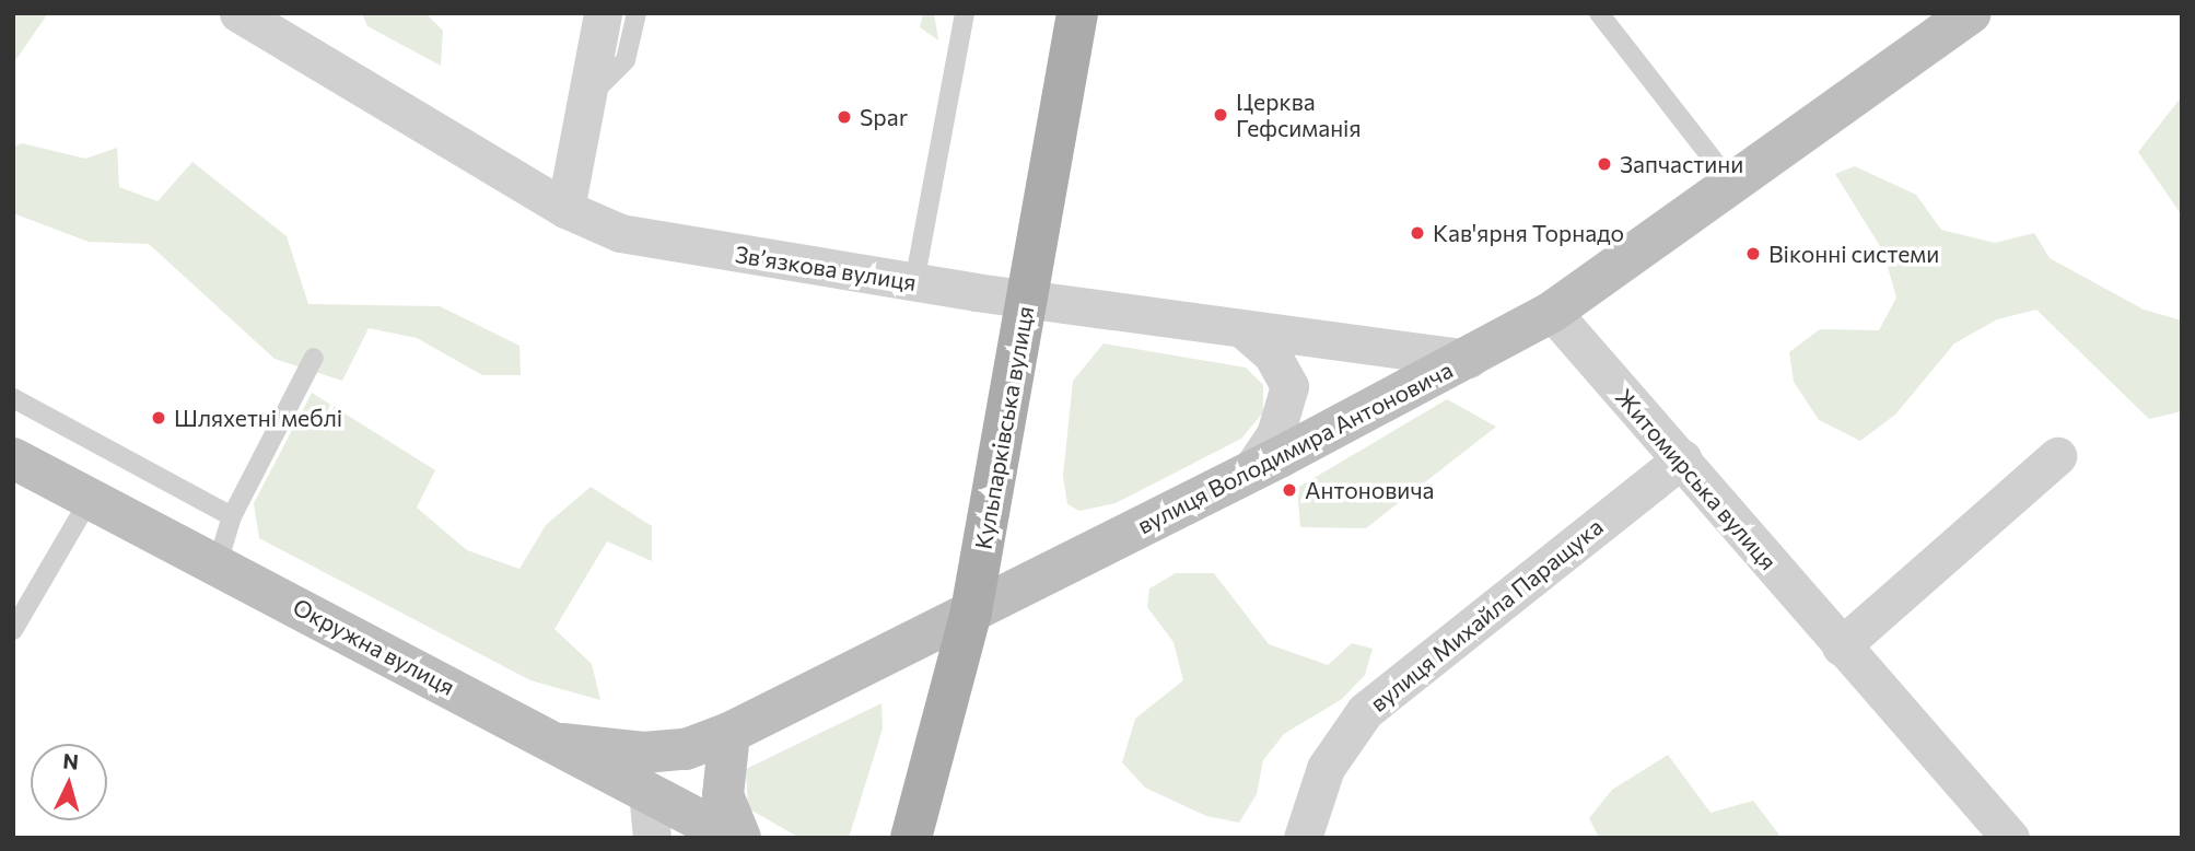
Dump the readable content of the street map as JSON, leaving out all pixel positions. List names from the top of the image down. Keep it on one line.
{"streets":{"main road":["Кульпарківська вулиця","вулиця Володимира Антоновича","Окружна вулиця"],"street":["Звʼязкова вулиця","Житомирська вулиця","вулиця Михайла Паращука"]},"crossings":[["Звʼязкова вулиця","Кульпарківська вулиця"],["Звʼязкова вулиця","вулиця Володимира Антоновича"],["Кульпарківська вулиця","вулиця Володимира Антоновича"],["вулиця Володимира Антоновича","Житомирська вулиця"],["вулиця Володимира Антоновича","Окружна вулиця"],["Житомирська вулиця","вулиця Михайла Паращука"]],"places":["Церква Гефсиманія","Spar","Запчастини","Кав'ярня Торнадо","Віконні системи","Шляхетні меблі","Антоновича"],"north":"top"}
